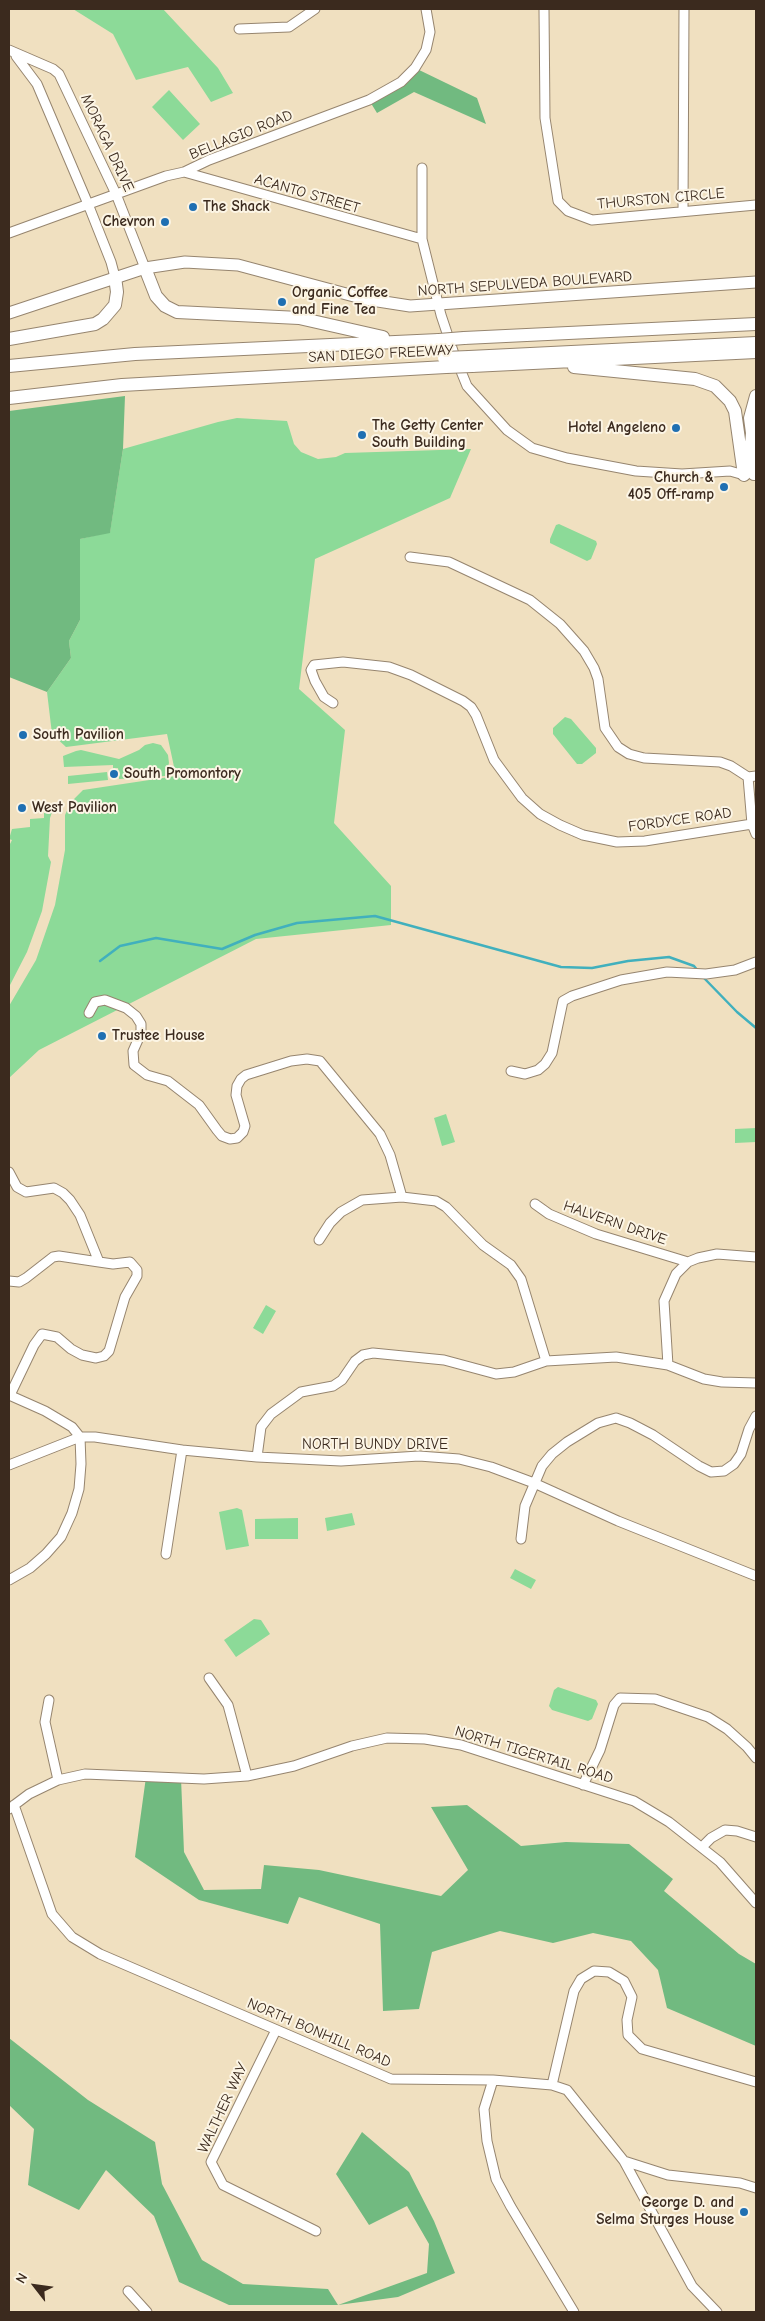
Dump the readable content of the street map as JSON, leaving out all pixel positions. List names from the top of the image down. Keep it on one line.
{"streets":{"highway":["SAN DIEGO FREEWAY"],"main road":["NORTH SEPULVEDA BOULEVARD"],"street":["BELLAGIO ROAD","MORAGA DRIVE","ACANTO STREET","THURSTON CIRCLE","FORDYCE ROAD","HALVERN DRIVE","NORTH BUNDY DRIVE","NORTH TIGERTAIL ROAD","NORTH BONHILL ROAD","WALTHER WAY"]},"crossings":[["BELLAGIO ROAD","MORAGA DRIVE"],["BELLAGIO ROAD","ACANTO STREET"],["MORAGA DRIVE","NORTH SEPULVEDA BOULEVARD"],["NORTH TIGERTAIL ROAD","NORTH BONHILL ROAD"],["NORTH BONHILL ROAD","WALTHER WAY"]],"places":["The Shack","Chevron","Organic Coffee and Fine Tea","Hotel Angeleno","The Getty Center South Building","Church & 405 Off-ramp","South Pavilion","South Promontory","West Pavilion","Trustee House","George D. and Selma Sturges House"],"north":"top left"}
